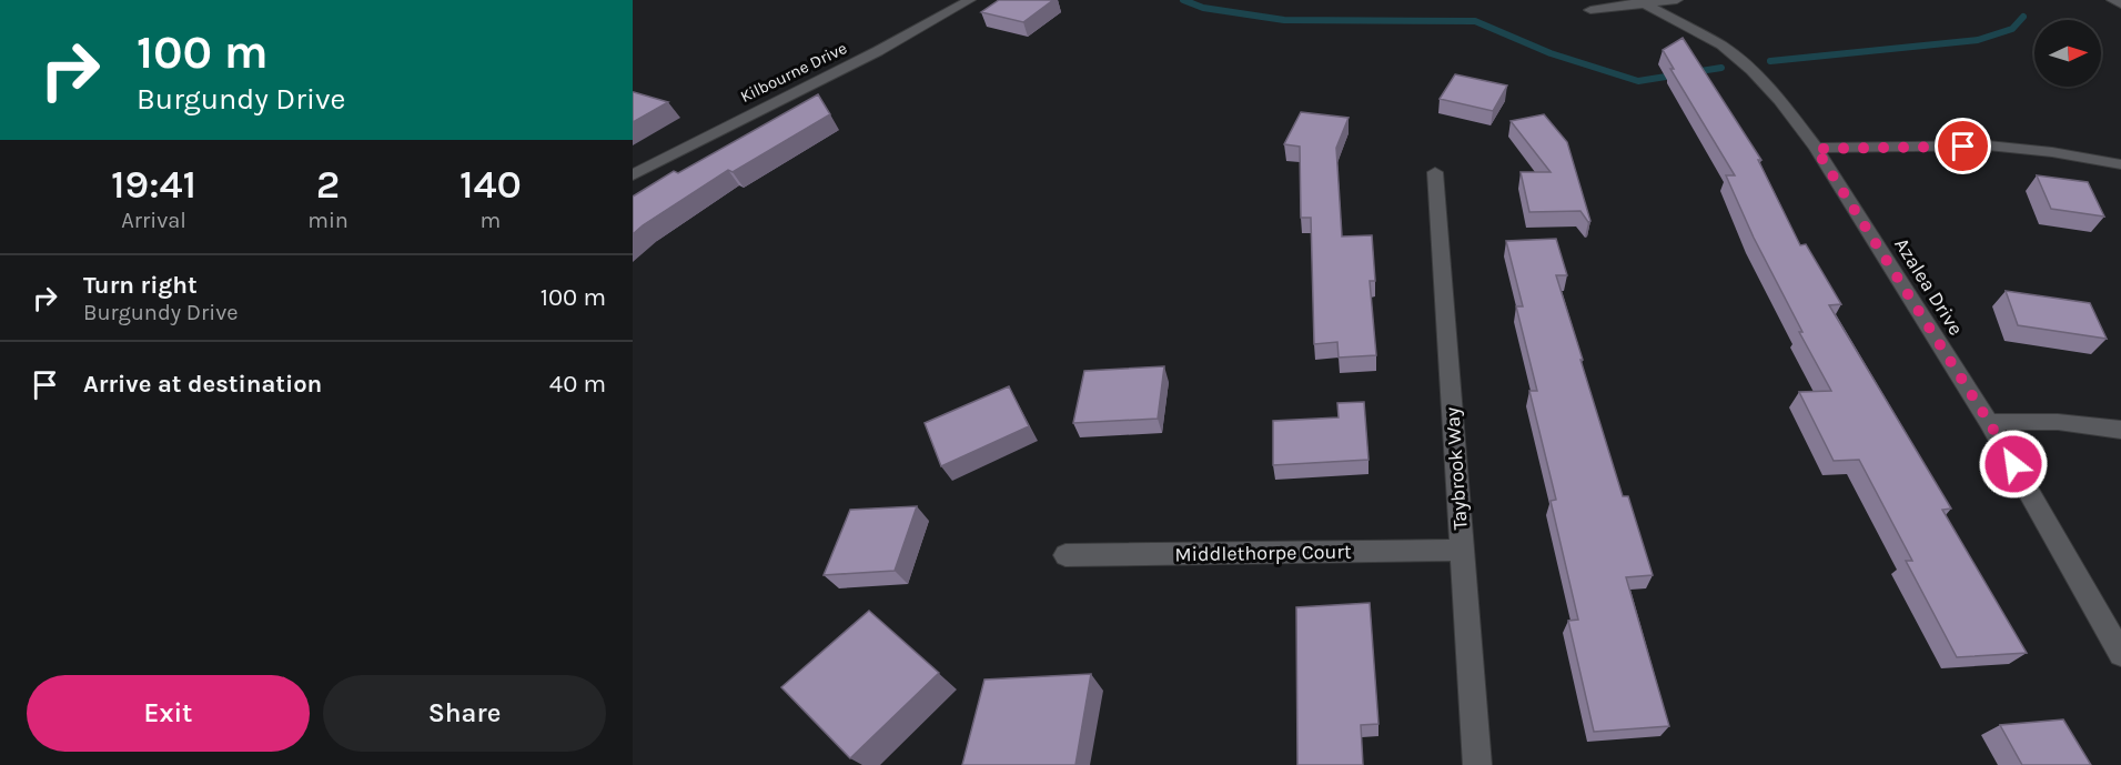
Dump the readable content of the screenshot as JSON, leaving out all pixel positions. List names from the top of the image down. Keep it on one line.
{"streets":{"street":["Kilbourne Drive","Azalea Drive","Taybrook Way","Middlethorpe Court"]},"crossings":[["Taybrook Way","Middlethorpe Court"]],"north":"right","page":{"turn":["100 m","Burgundy Drive"],"eta":["19:41","Arrival","2","min","140","m"],"list":[{"name":"Turn right","note":"Burgundy Drive","value":"100 m"},{"name":"Arrive at destination","value":"40 m"}],"buttons":["Exit","Share"]}}
